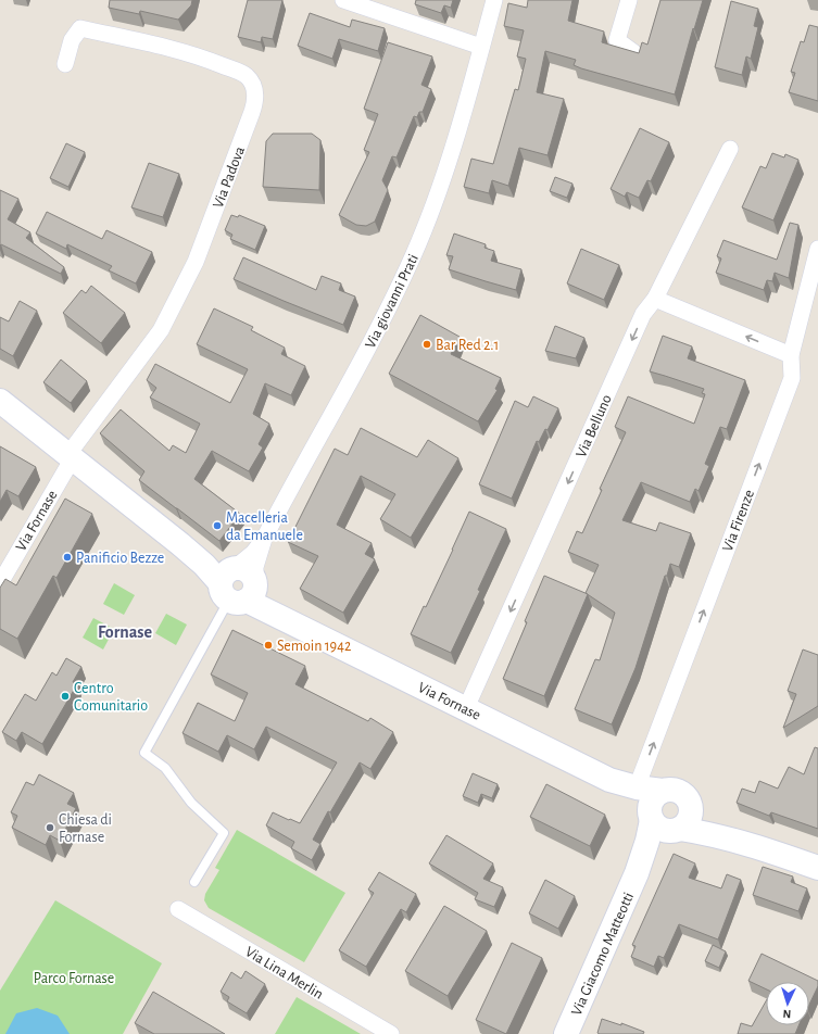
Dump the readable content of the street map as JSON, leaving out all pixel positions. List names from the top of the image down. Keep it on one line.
{"streets":{"street":["Via Padova","Via giovanni Prati","Via Belluno","Via Fornase","Via Firenze","Via Giacomo Matteotti","Via Lina Merlin"]},"crossings":[["Via Padova","Via Fornase"],["Via giovanni Prati","Via Fornase"],["Via Belluno","Via Fornase"],["Via Fornase","Via Firenze"],["Via Fornase","Via Giacomo Matteotti"]],"one_way":["Via Belluno","Via Firenze"],"districts":["Fornase"],"parks":["Parco Fornase"],"places":["Bar Red 2.1","Macelleria da Emanuele","Panificio Bezze","Semoin 1942","Centro Comunitario","Chiesa di Fornase"],"north":"bottom"}
